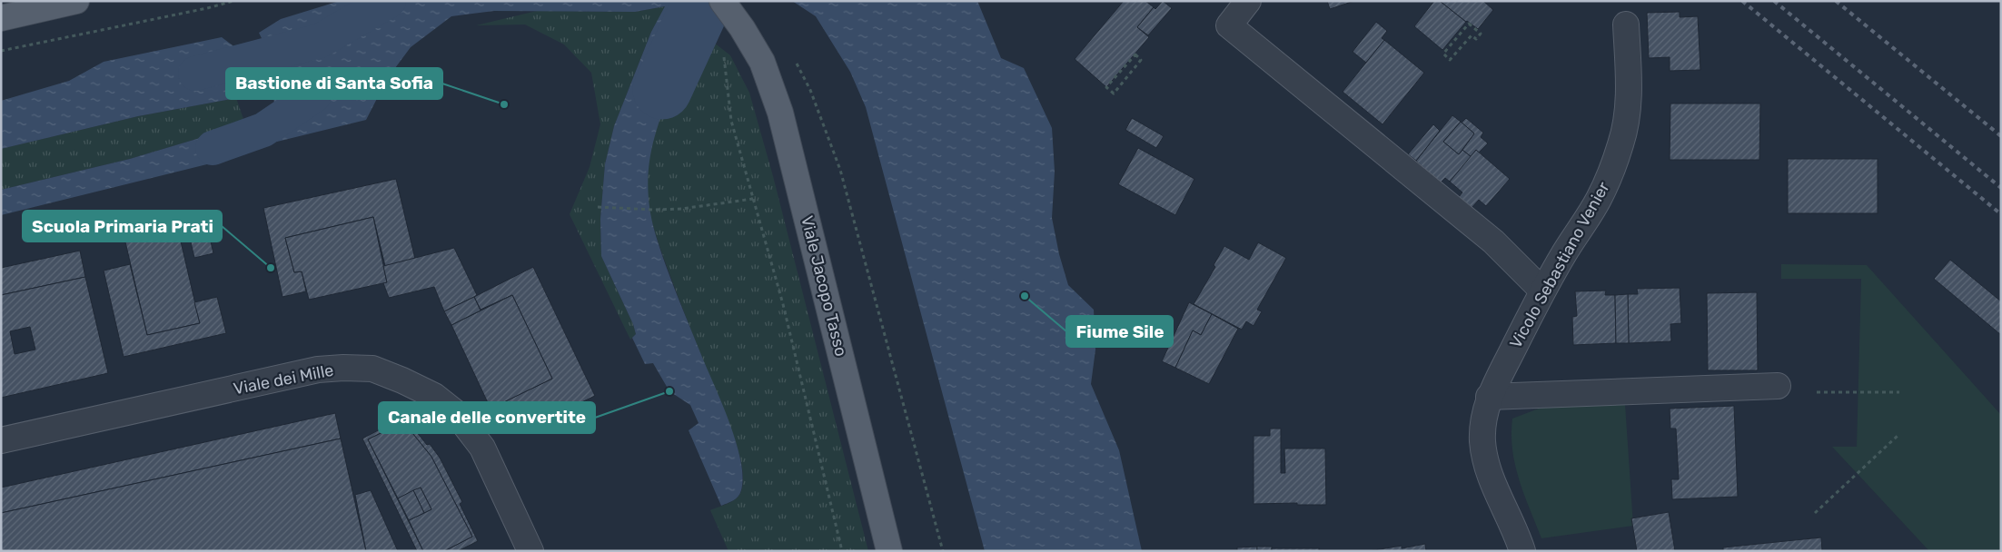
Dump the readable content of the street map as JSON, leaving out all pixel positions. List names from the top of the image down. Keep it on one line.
{"streets":{"main road":["Viale Jacopo Tasso"],"street":["Vicolo Sebastiano Venier","Viale dei Mille"]},"places":["Bastione di Santa Sofia","Scuola Primaria Prati","Fiume Sile","Canale delle convertite"]}
